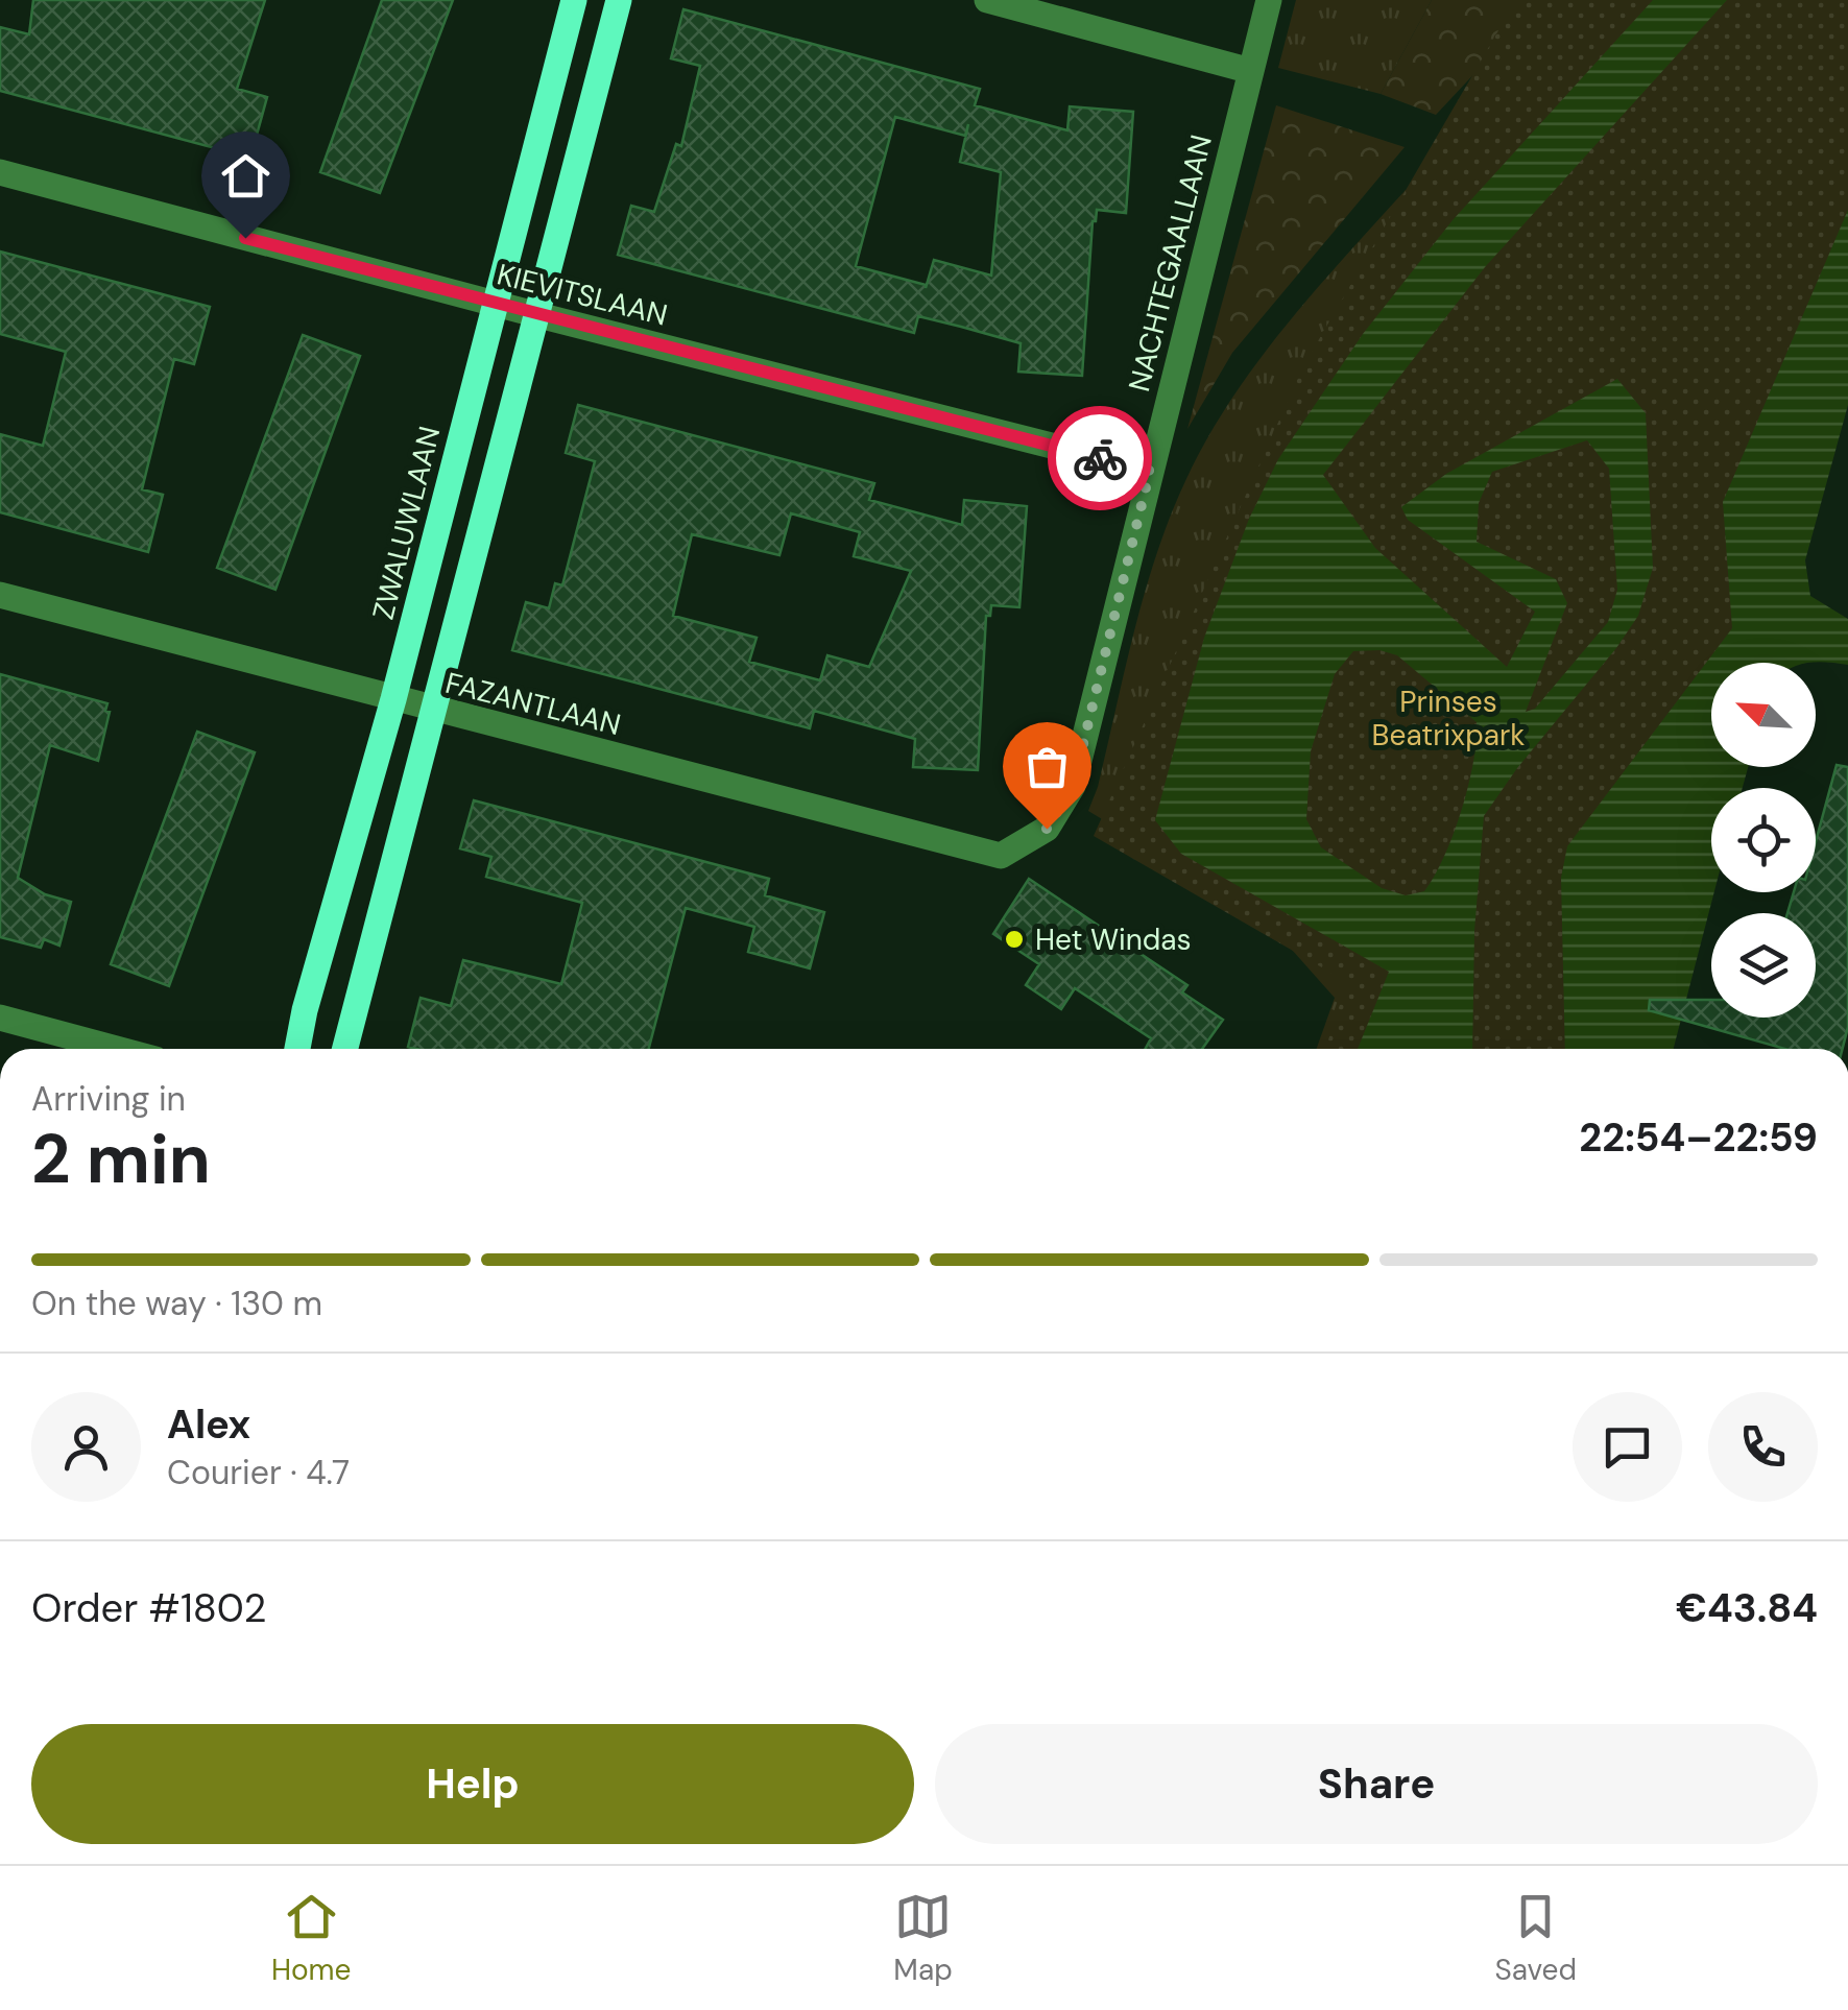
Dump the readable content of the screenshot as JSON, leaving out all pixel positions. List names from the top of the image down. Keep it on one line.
{"streets":{"main road":["ZWALUWLAAN"],"street":["NACHTEGAALLAAN","KIEVITSLAAN","FAZANTLAAN"]},"crossings":[["NACHTEGAALLAAN","KIEVITSLAAN"],["NACHTEGAALLAAN","FAZANTLAAN"],["KIEVITSLAAN","ZWALUWLAAN"],["ZWALUWLAAN","FAZANTLAAN"]],"parks":["Prinses Beatrixpark"],"places":["Het Windas"],"north":"top left","page":{"heading":["2 min","Arriving in","22:54–22:59"],"panel":["Alex","Courier · 4.7","Order #1802","€43.84"],"bar":"On the way · 130 m","buttons":["Help","Share"],"tabs":["Home","Map","Saved"]}}
